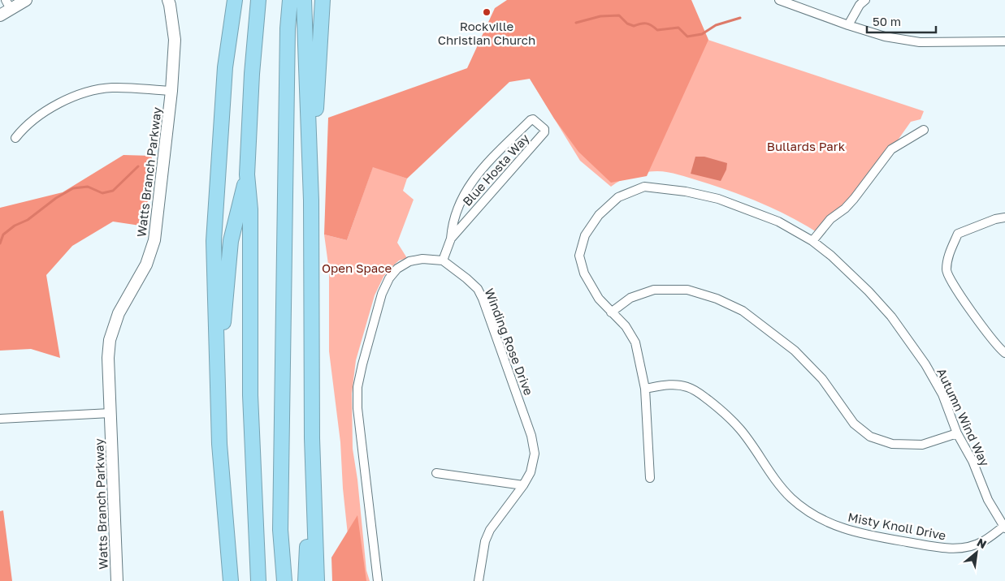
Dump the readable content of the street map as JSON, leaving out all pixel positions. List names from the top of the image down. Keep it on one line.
{"streets":{"street":["Blue Hosta Way","Watts Branch Parkway","Winding Rose Drive","Autumn Wind Way","Misty Knoll Drive"]},"crossings":[["Blue Hosta Way","Winding Rose Drive"],["Autumn Wind Way","Misty Knoll Drive"]],"parks":["Bullards Park","Open Space"],"places":["Rockville Christian Church"],"scale_bar":"50 m","north":"top right"}
